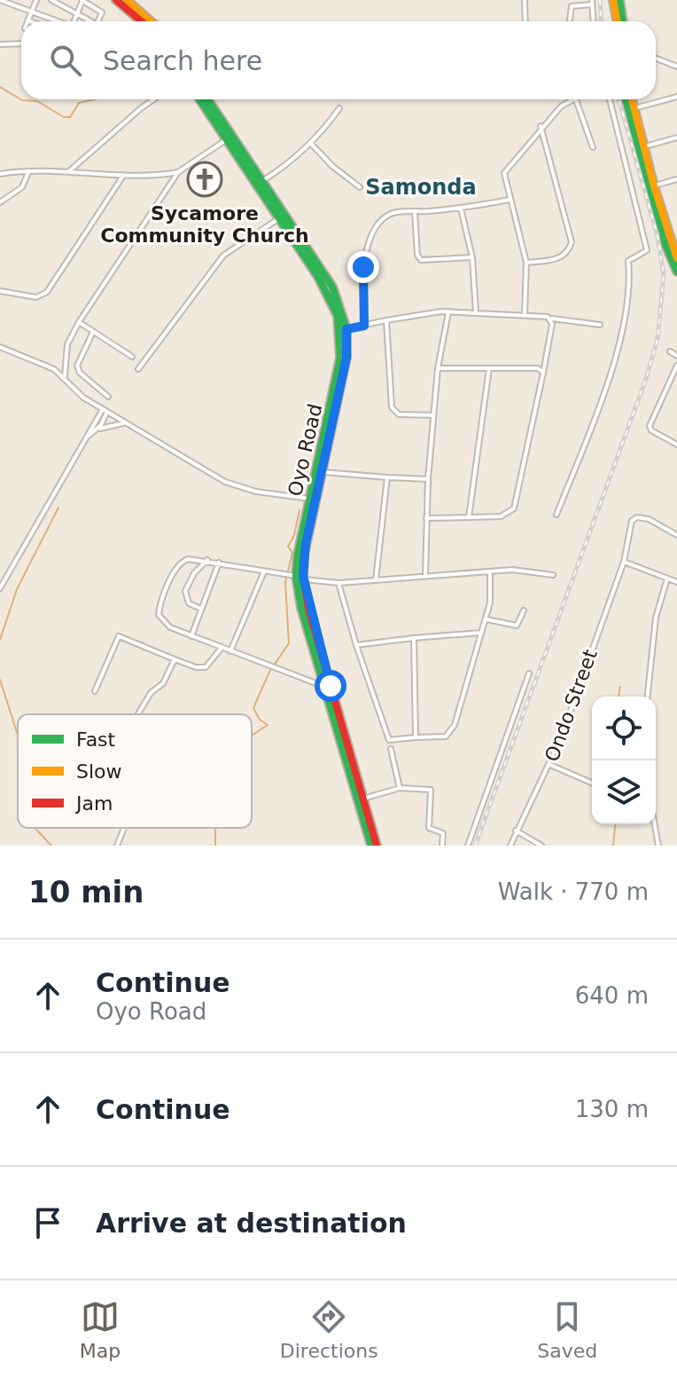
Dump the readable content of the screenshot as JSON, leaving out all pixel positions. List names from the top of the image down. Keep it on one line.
{"streets":{"main road":["Oyo Road"],"street":["Ondo Street"]},"districts":["Samonda"],"places":{"church":["Sycamore Community Church"]},"legend":["Fast","Slow","Jam"],"page":{"search":"Search here","heading":["10 min","Walk · 770 m"],"list":[["Continue","Oyo Road","640 m"],["Continue","130 m"],"Arrive at destination"],"nav":["Map","Directions","Saved"]}}
